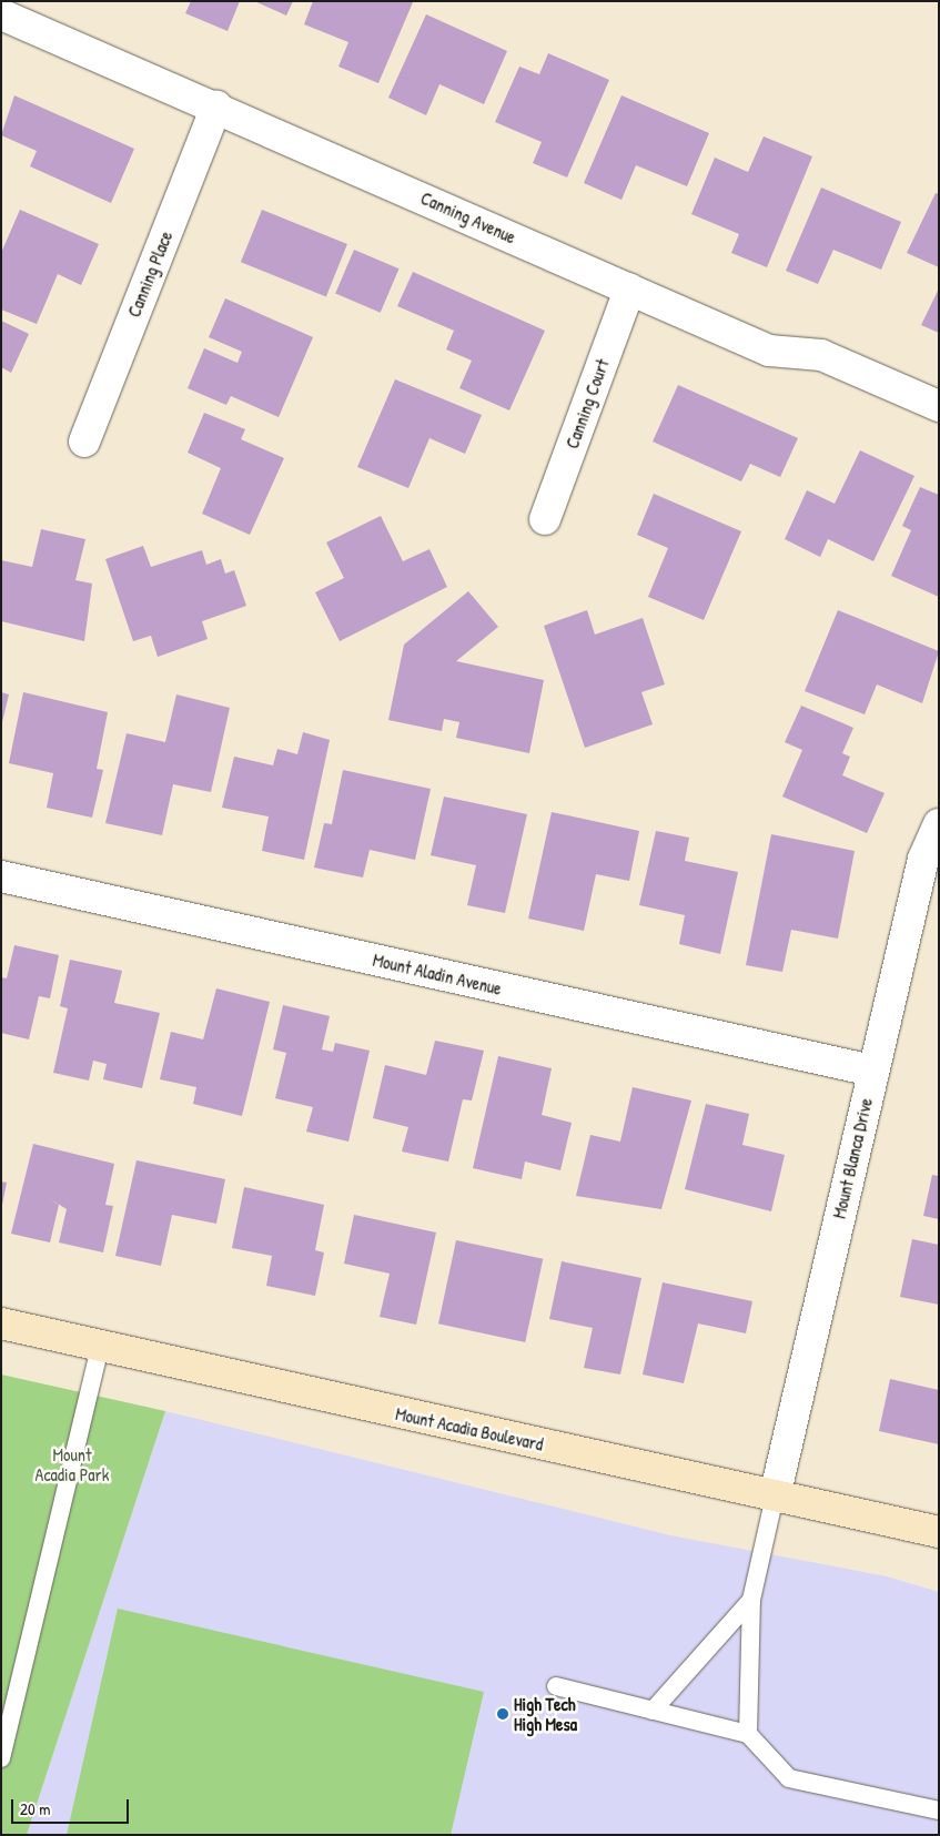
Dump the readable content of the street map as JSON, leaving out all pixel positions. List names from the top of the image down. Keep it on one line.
{"streets":{"main road":["Mount Acadia Boulevard"],"street":["Canning Avenue","Canning Place","Canning Court","Mount Aladin Avenue","Mount Blanca Drive"]},"crossings":[["Canning Avenue","Canning Place"],["Canning Avenue","Canning Court"],["Mount Aladin Avenue","Mount Blanca Drive"],["Mount Blanca Drive","Mount Acadia Boulevard"]],"parks":["Mount Acadia Park"],"places":["High Tech High Mesa"],"scale_bar":"20 m"}
